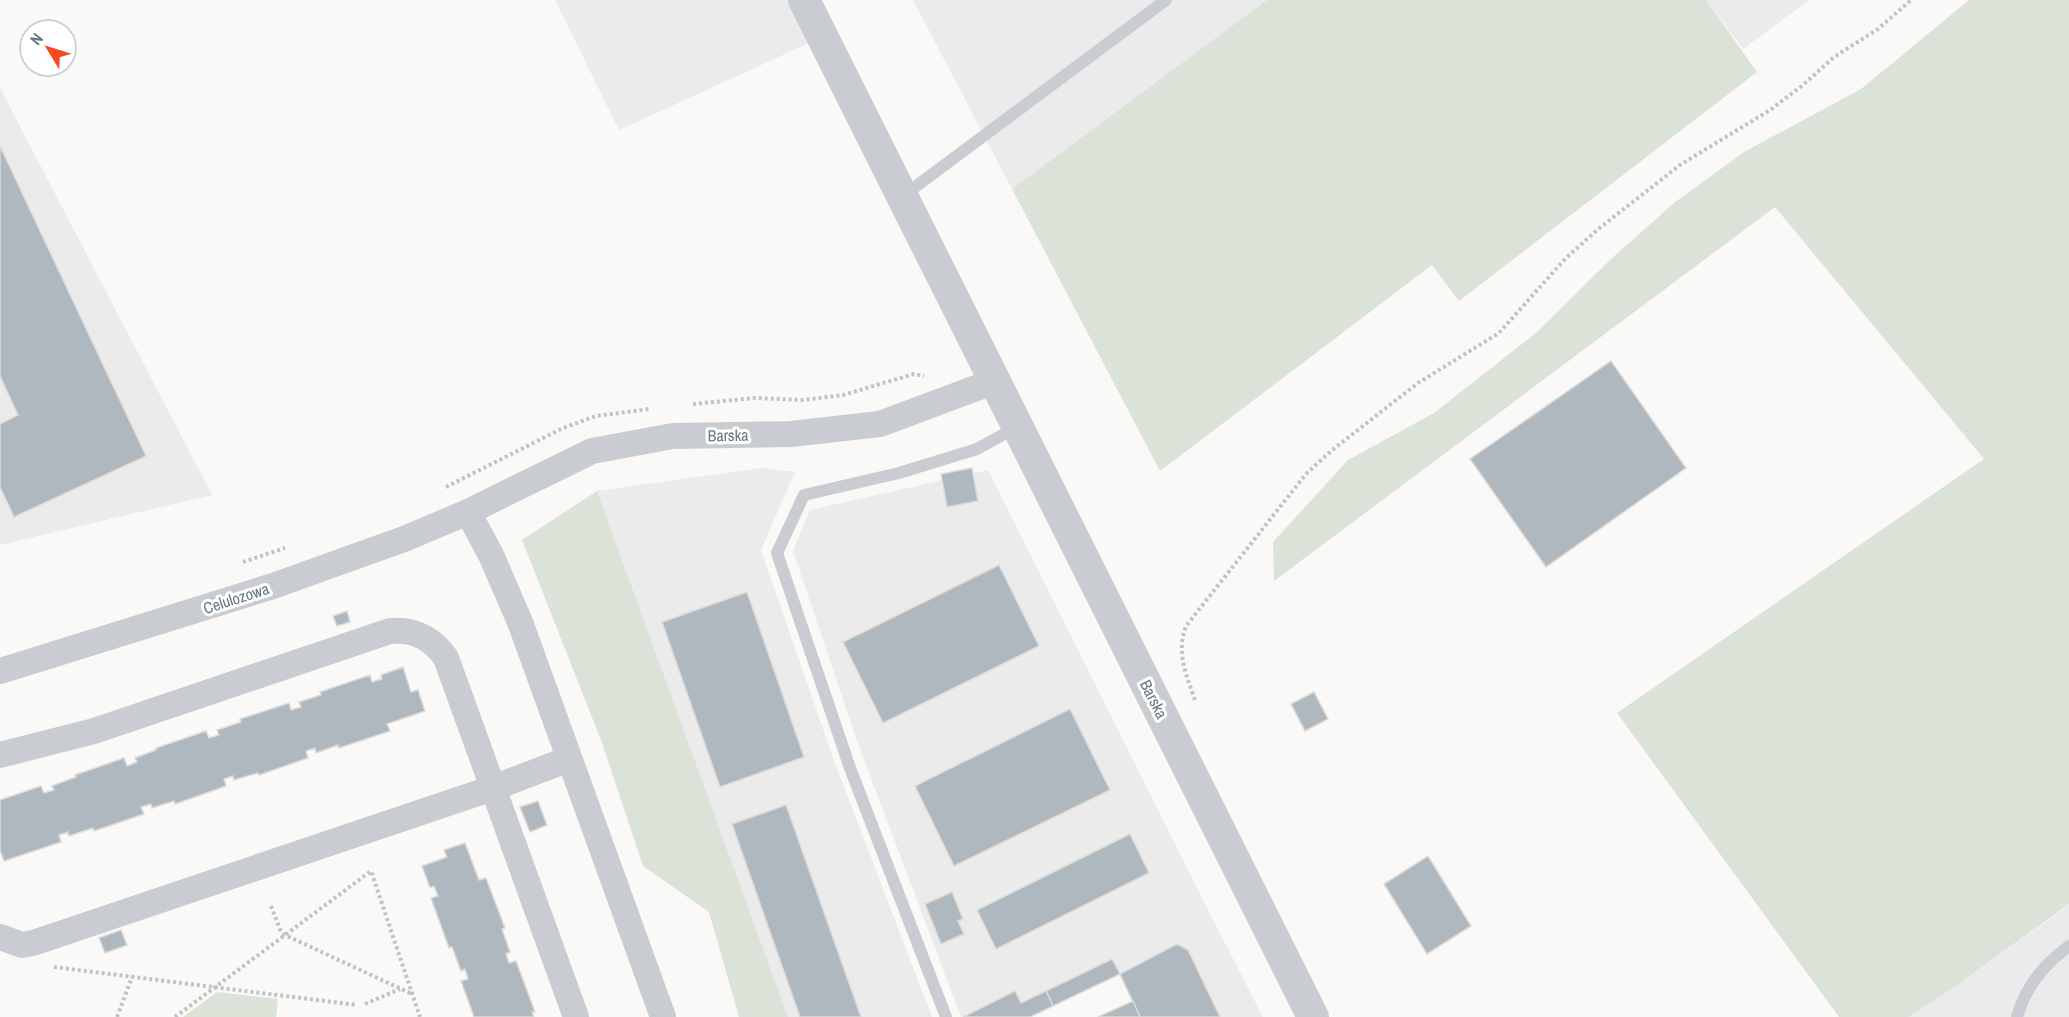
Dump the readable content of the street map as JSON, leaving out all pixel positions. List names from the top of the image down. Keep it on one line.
{"streets":{"street":["Barska","Celulozowa"]},"crossings":[["Barska","Celulozowa"]],"north":"top left"}
